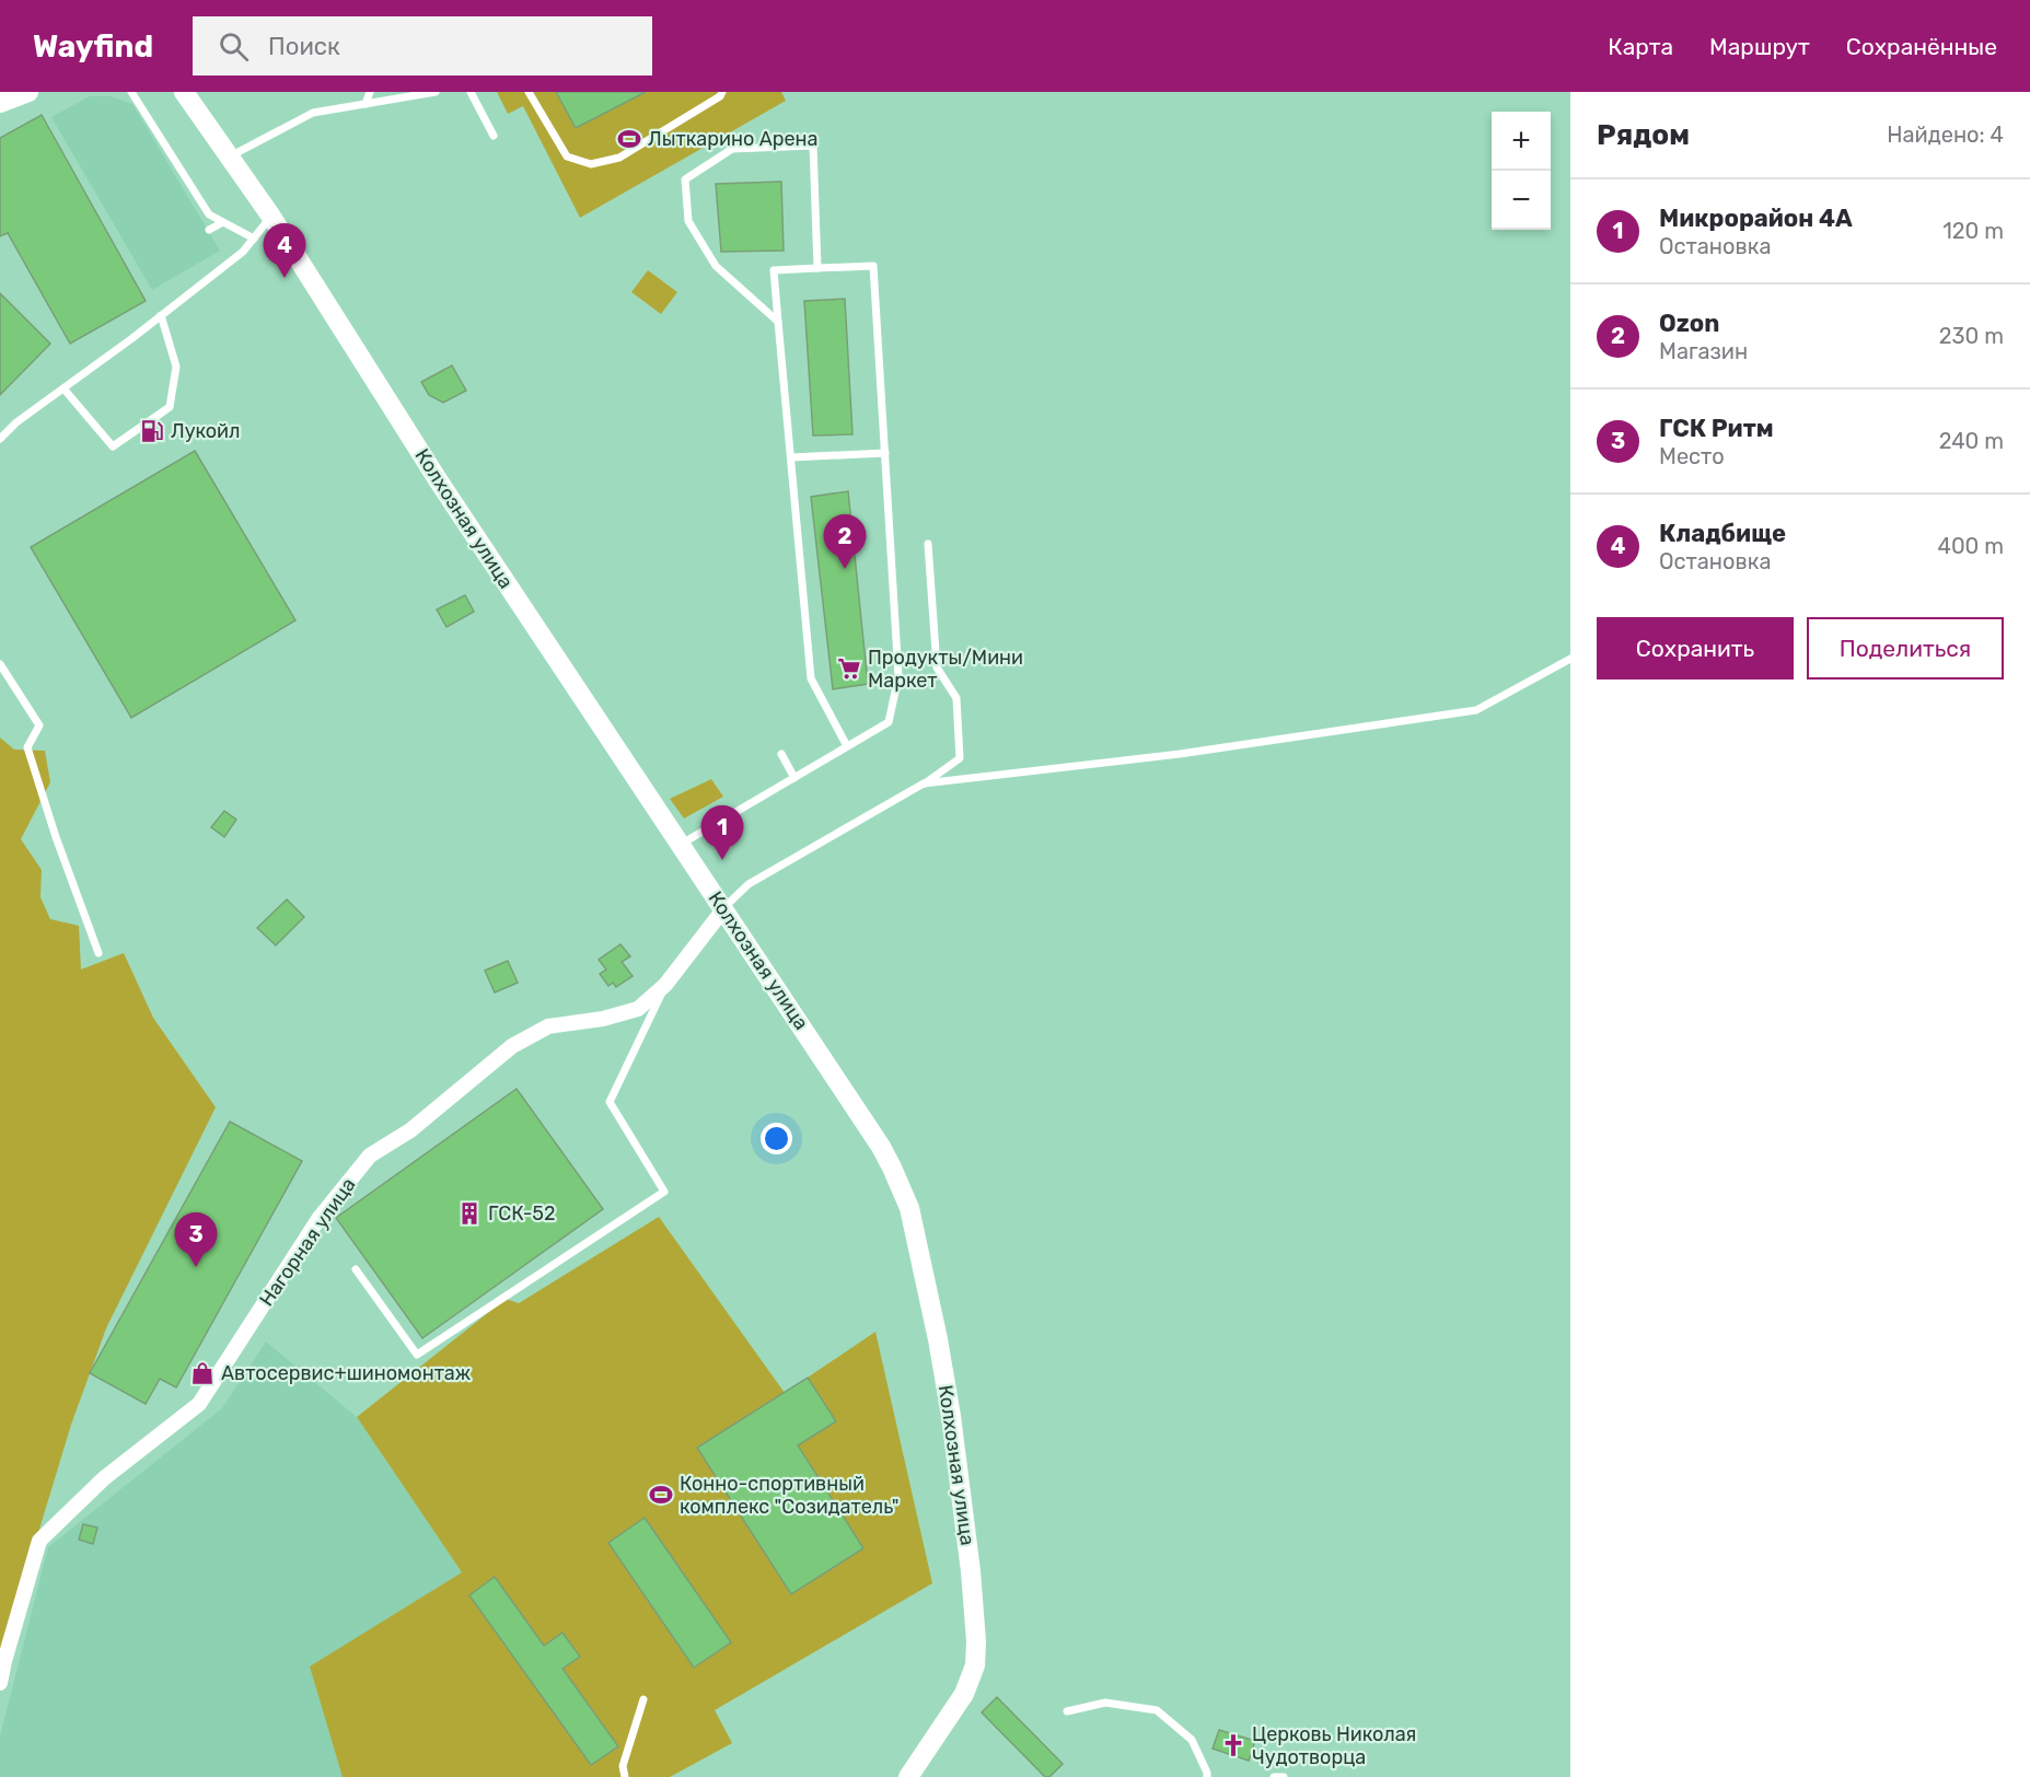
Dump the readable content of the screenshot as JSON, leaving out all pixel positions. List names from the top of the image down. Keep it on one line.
{"streets":{"street":["Колхозная улица","Нагорная улица"]},"crossings":[["Колхозная улица","Нагорная улица"]],"places":{"sports":["Лыткарино Арена","Конно-спортивный комплекс \"Созидатель\""],"fuel station":["Лукойл"],"supermarket":["Продукты/Мини Маркет"],"building":["ГСК-52"],"shop":["Автосервис+шиномонтаж"],"church":["Церковь Николая Чудотворца"]},"page":{"header":"Wayfind","search":"Поиск","nav":["Карта","Маршрут","Сохранённые"],"heading":["Рядом","Найдено: 4"],"map_buttons":["+","−"],"list":[{"mark":"1","name":"Микрорайон 4А","note":"Остановка","value":"120 m"},{"mark":"2","name":"Ozon","note":"Магазин","value":"230 m"},{"mark":"3","name":"ГСК Ритм","note":"Место","value":"240 m"},{"mark":"4","name":"Кладбище","note":"Остановка","value":"400 m"}],"pins":["4","2","1","3"],"buttons":["Сохранить","Поделиться"]}}
